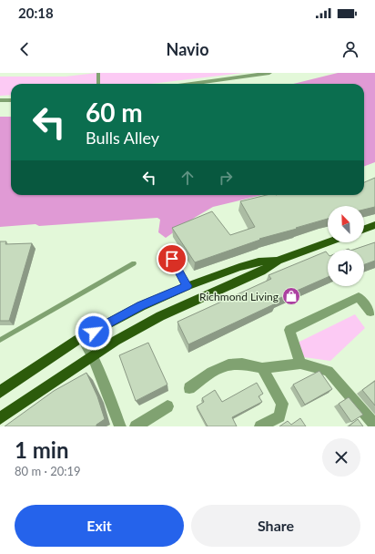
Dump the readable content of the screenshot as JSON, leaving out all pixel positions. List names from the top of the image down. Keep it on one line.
{"places":{"shop":["Richmond Living"]},"north":"top left","page":{"status":"20:18","header":"Navio","turn":["60 m","Bulls Alley"],"heading":["1 min","80 m · 20:19"],"buttons":["Exit","Share"]}}
